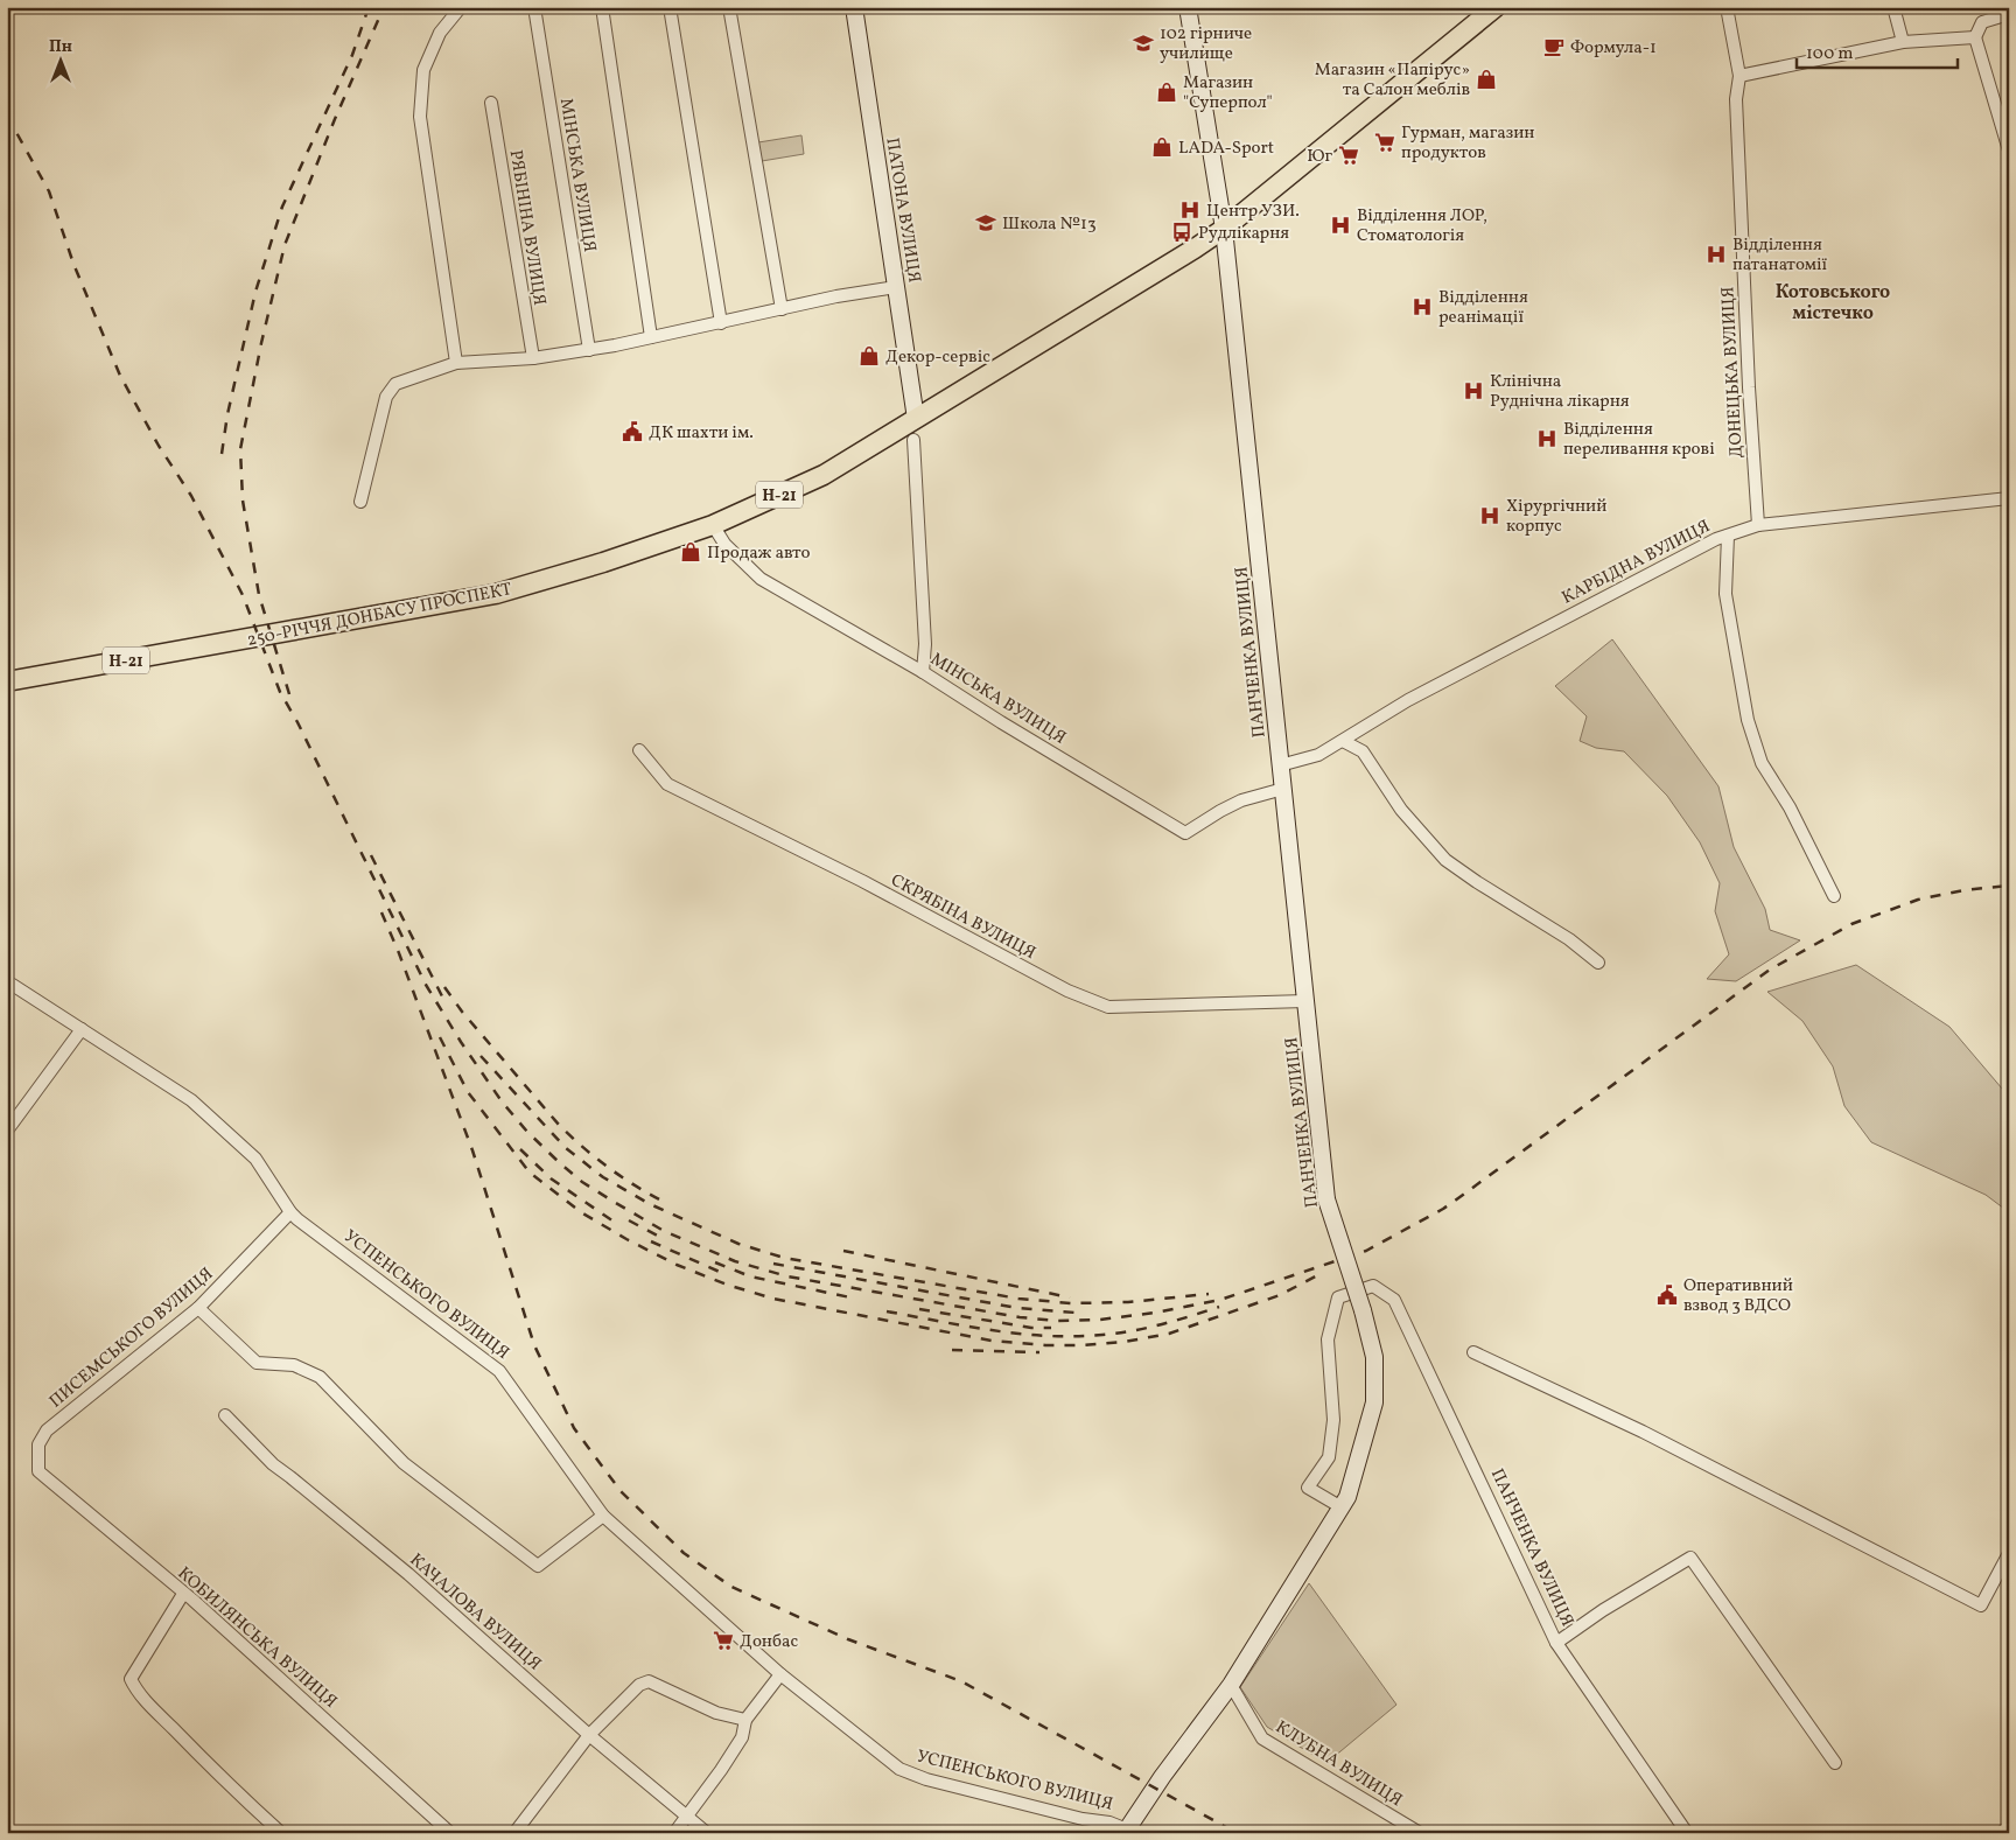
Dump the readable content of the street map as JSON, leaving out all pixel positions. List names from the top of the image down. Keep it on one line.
{"streets":{"main road":["Н-21","250-РІЧЧЯ ДОНБАСУ ПРОСПЕКТ"],"street":["МІНСЬКА ВУЛИЦЯ","ПАТОНА ВУЛИЦЯ","РЯБІНІНА ВУЛИЦЯ","ДОНЕЦЬКА ВУЛИЦЯ","КАРБІДНА ВУЛИЦЯ","ПАНЧЕНКА ВУЛИЦЯ","СКРЯБІНА ВУЛИЦЯ","УСПЕНСЬКОГО ВУЛИЦЯ","ПИСЕМСЬКОГО ВУЛИЦЯ","КАЧАЛОВА ВУЛИЦЯ","КОБИЛЯНСЬКА ВУЛИЦЯ","КЛУБНА ВУЛИЦЯ"]},"crossings":[["МІНСЬКА ВУЛИЦЯ","250-РІЧЧЯ ДОНБАСУ ПРОСПЕКТ"],["МІНСЬКА ВУЛИЦЯ","ПАНЧЕНКА ВУЛИЦЯ"],["ПАТОНА ВУЛИЦЯ","250-РІЧЧЯ ДОНБАСУ ПРОСПЕКТ"],["ДОНЕЦЬКА ВУЛИЦЯ","КАРБІДНА ВУЛИЦЯ"],["КАРБІДНА ВУЛИЦЯ","ПАНЧЕНКА ВУЛИЦЯ"],["250-РІЧЧЯ ДОНБАСУ ПРОСПЕКТ","ПАНЧЕНКА ВУЛИЦЯ"],["ПАНЧЕНКА ВУЛИЦЯ","СКРЯБІНА ВУЛИЦЯ"],["УСПЕНСЬКОГО ВУЛИЦЯ","ПИСЕМСЬКОГО ВУЛИЦЯ"],["ПИСЕМСЬКОГО ВУЛИЦЯ","КОБИЛЯНСЬКА ВУЛИЦЯ"]],"districts":["Котовського містечко"],"places":{"school or university":["102 гірниче училище","Школа №13"],"cafe":["Формула-1"],"shop":["Магазин «Папірус» та Салон меблів","Магазин \"Суперпол\"","LADA-Sport","Декор-сервіс","Продаж авто"],"supermarket":["Гурман, магазин продуктов","Юг","Донбас"],"hospital":["Центр УЗИ.","Відділення ЛОР, Стоматологія","Відділення патанатомії","Відділення реанімації","Клінічна Руднічна лікарня","Відділення переливання крові","Хірургічний корпус"],"bus stop":["Рудлікарня"],"public building":["ДК шахти ім.","Оперативний взвод 3 ВДСО"]},"scale_bar":"100 m","north":"top"}
